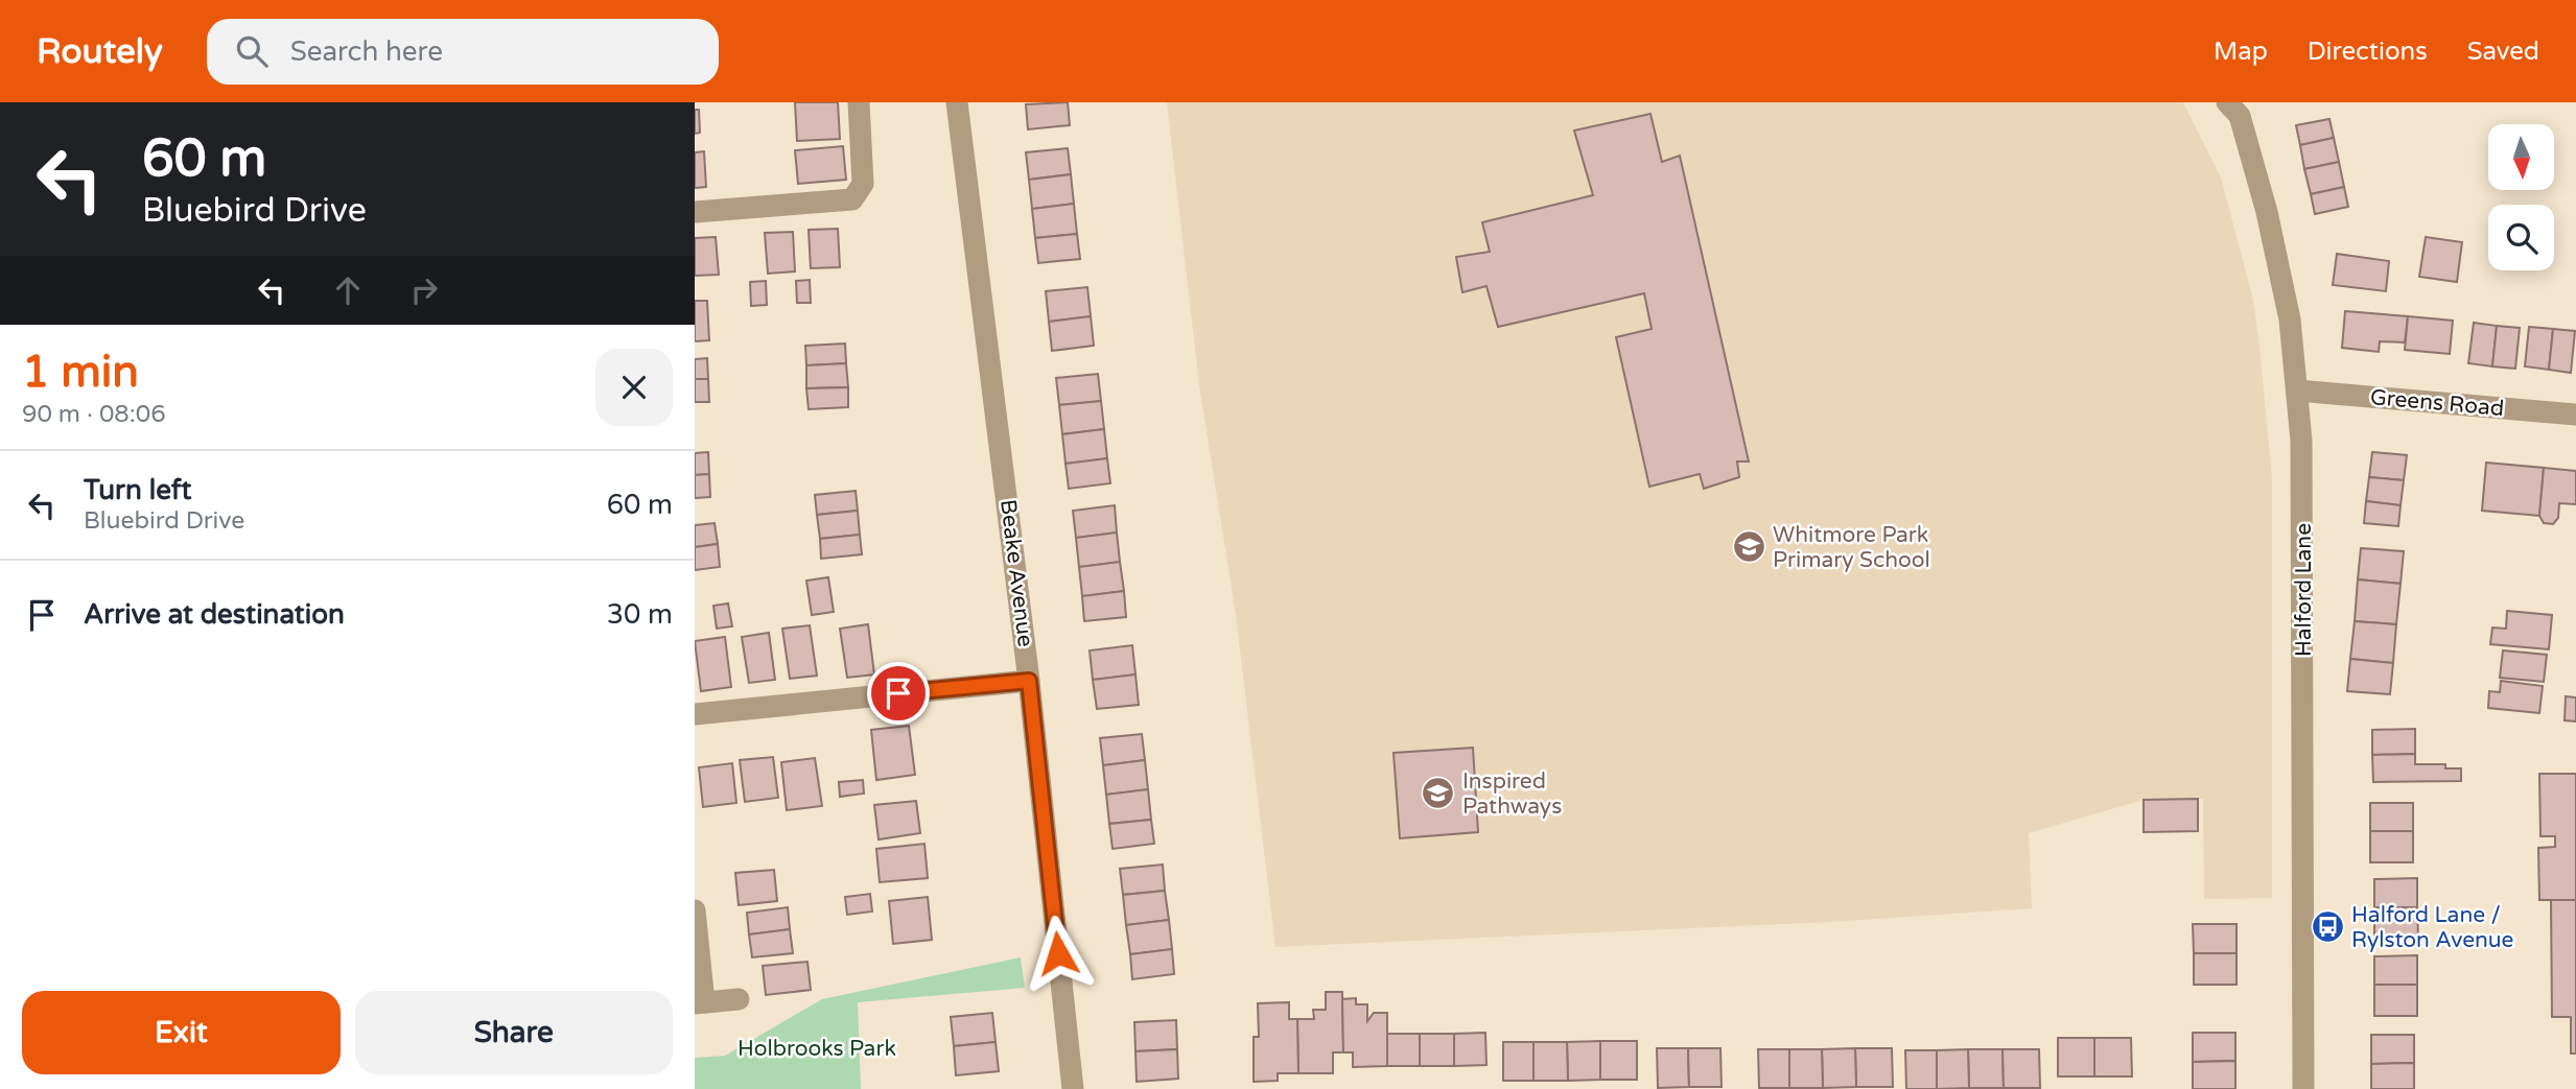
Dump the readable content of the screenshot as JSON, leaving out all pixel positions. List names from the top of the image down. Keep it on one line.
{"streets":{"street":["Greens Road","Beake Avenue","Halford Lane"]},"crossings":[["Greens Road","Halford Lane"]],"parks":["Holbrooks Park"],"places":{"school or university":["Whitmore Park Primary School","Inspired Pathways"],"bus stop":["Halford Lane / Rylston Avenue"]},"north":"bottom","page":{"header":"Routely","search":"Search here","nav":["Map","Directions","Saved"],"turn":["60 m","Bluebird Drive"],"heading":["1 min","90 m · 08:06"],"list":[{"name":"Turn left","note":"Bluebird Drive","value":"60 m"},{"name":"Arrive at destination","value":"30 m"}],"buttons":["Exit","Share"]}}
